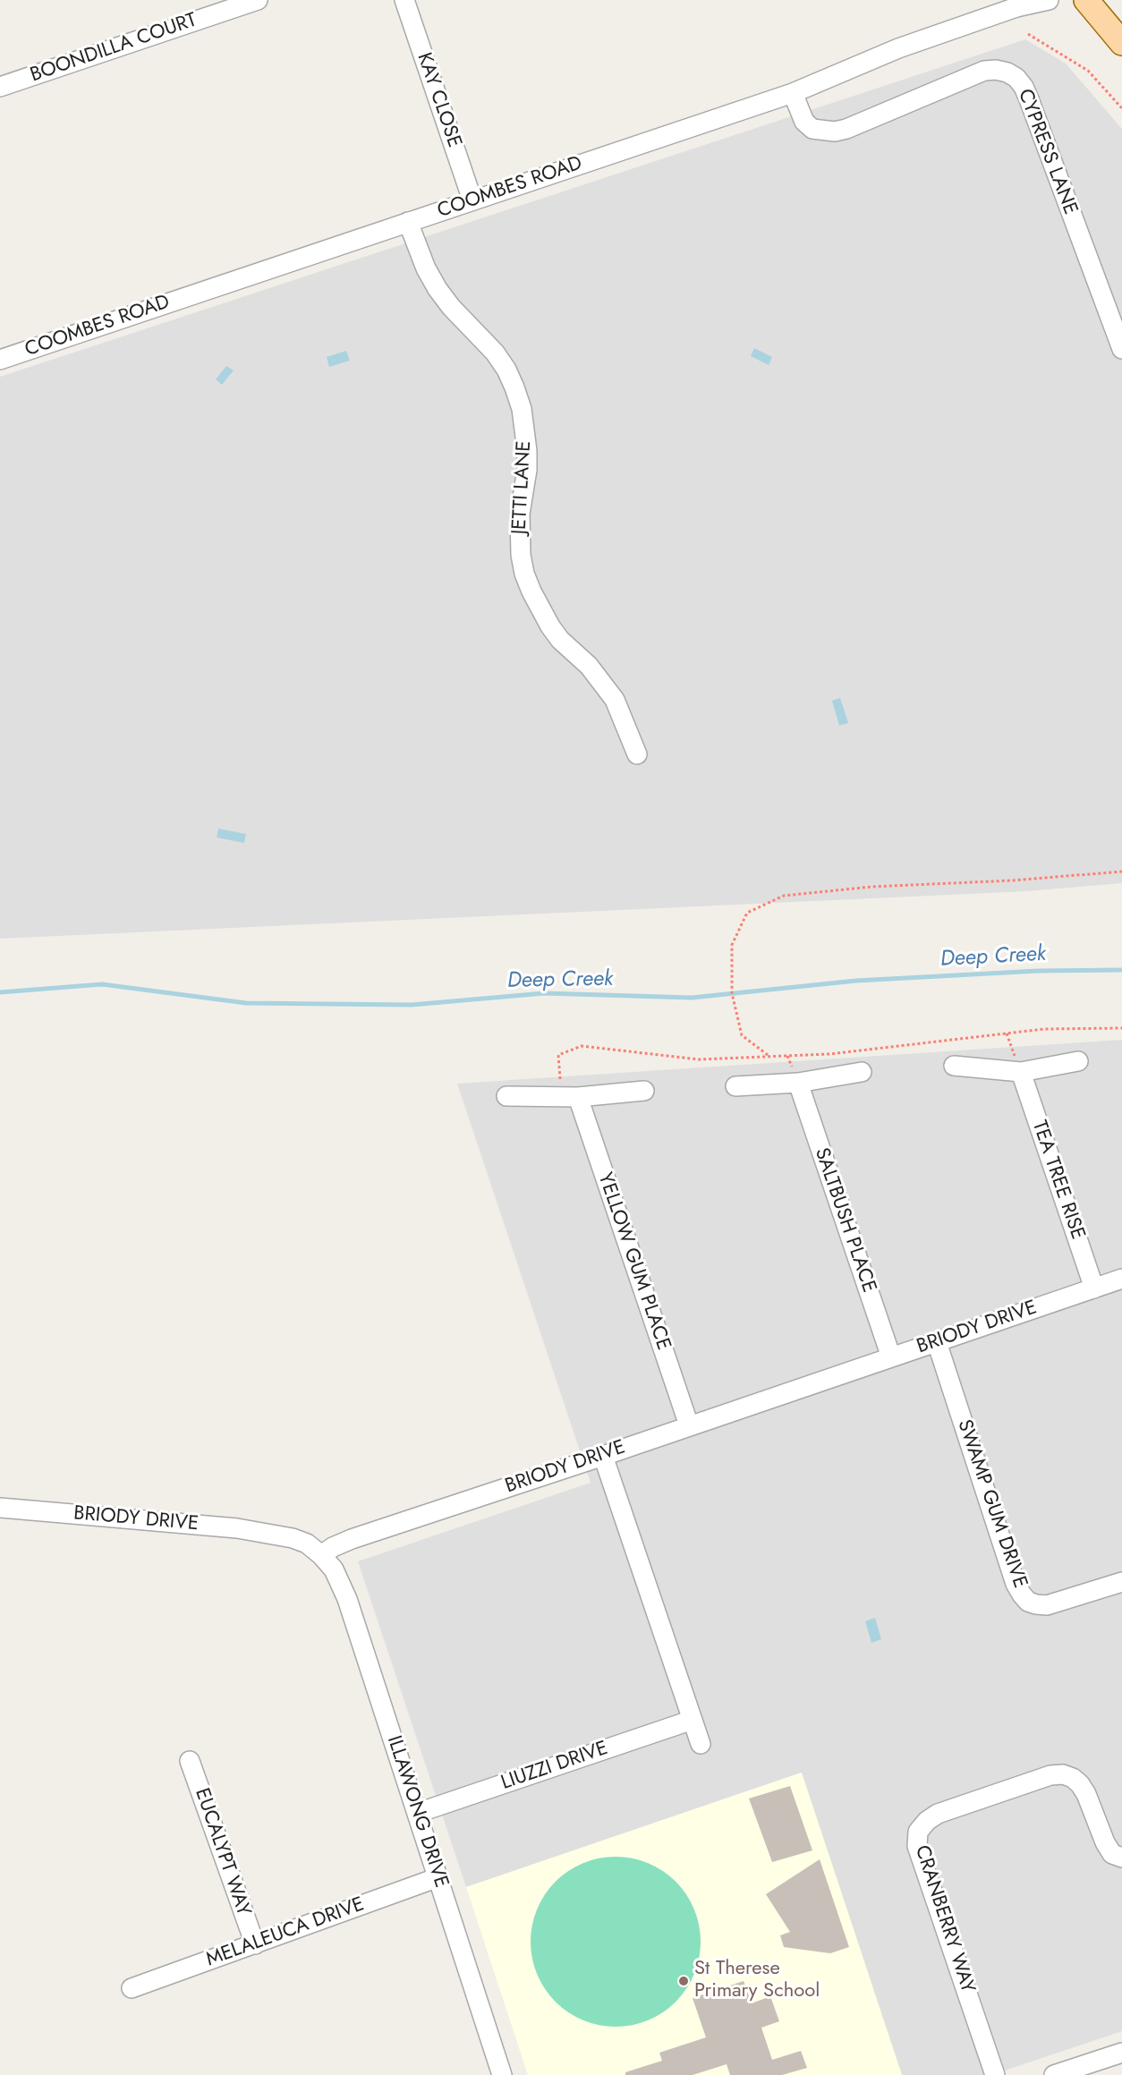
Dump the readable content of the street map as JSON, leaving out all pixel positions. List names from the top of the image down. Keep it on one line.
{"streets":{"street":["BOONDILLA COURT","KAY CLOSE","CYPRESS LANE","COOMBES ROAD","JETTI LANE","TEA TREE RISE","SALTBUSH PLACE","YELLOW GUM PLACE","BRIODY DRIVE","SWAMP GUM DRIVE","LIUZZI DRIVE","ILLAWONG DRIVE","EUCALYPT WAY","CRANBERRY WAY","MELALEUCA DRIVE"]},"crossings":[["KAY CLOSE","COOMBES ROAD"],["CYPRESS LANE","COOMBES ROAD"],["COOMBES ROAD","JETTI LANE"],["TEA TREE RISE","BRIODY DRIVE"],["SALTBUSH PLACE","BRIODY DRIVE"],["YELLOW GUM PLACE","BRIODY DRIVE"],["BRIODY DRIVE","SWAMP GUM DRIVE"],["BRIODY DRIVE","ILLAWONG DRIVE"],["LIUZZI DRIVE","ILLAWONG DRIVE"],["ILLAWONG DRIVE","MELALEUCA DRIVE"],["EUCALYPT WAY","MELALEUCA DRIVE"]],"water":["Deep Creek"],"places":["St Therese Primary School"]}
